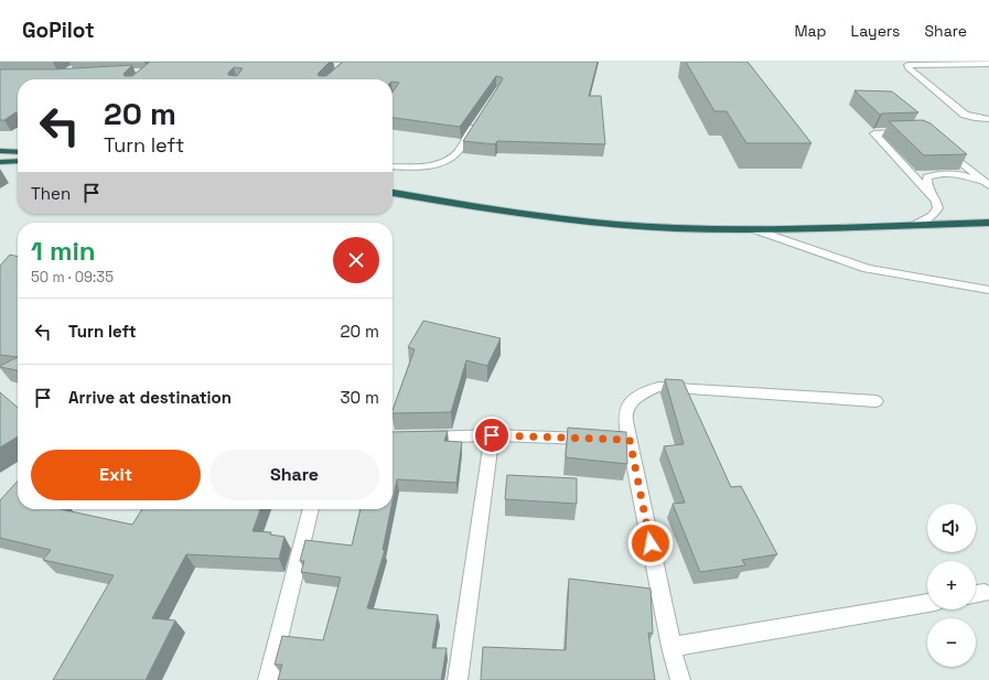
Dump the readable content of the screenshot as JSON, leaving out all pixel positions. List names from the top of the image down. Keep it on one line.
{"page":{"header":"GoPilot","nav":["Map","Layers","Share"],"turn":["20 m","Turn left"],"then":"Then","heading":["1 min","50 m · 09:35"],"list":[{"name":"Turn left","value":"20 m"},{"name":"Arrive at destination","value":"30 m"}],"buttons":["Exit","Share"],"map_buttons":["+","−"]}}
